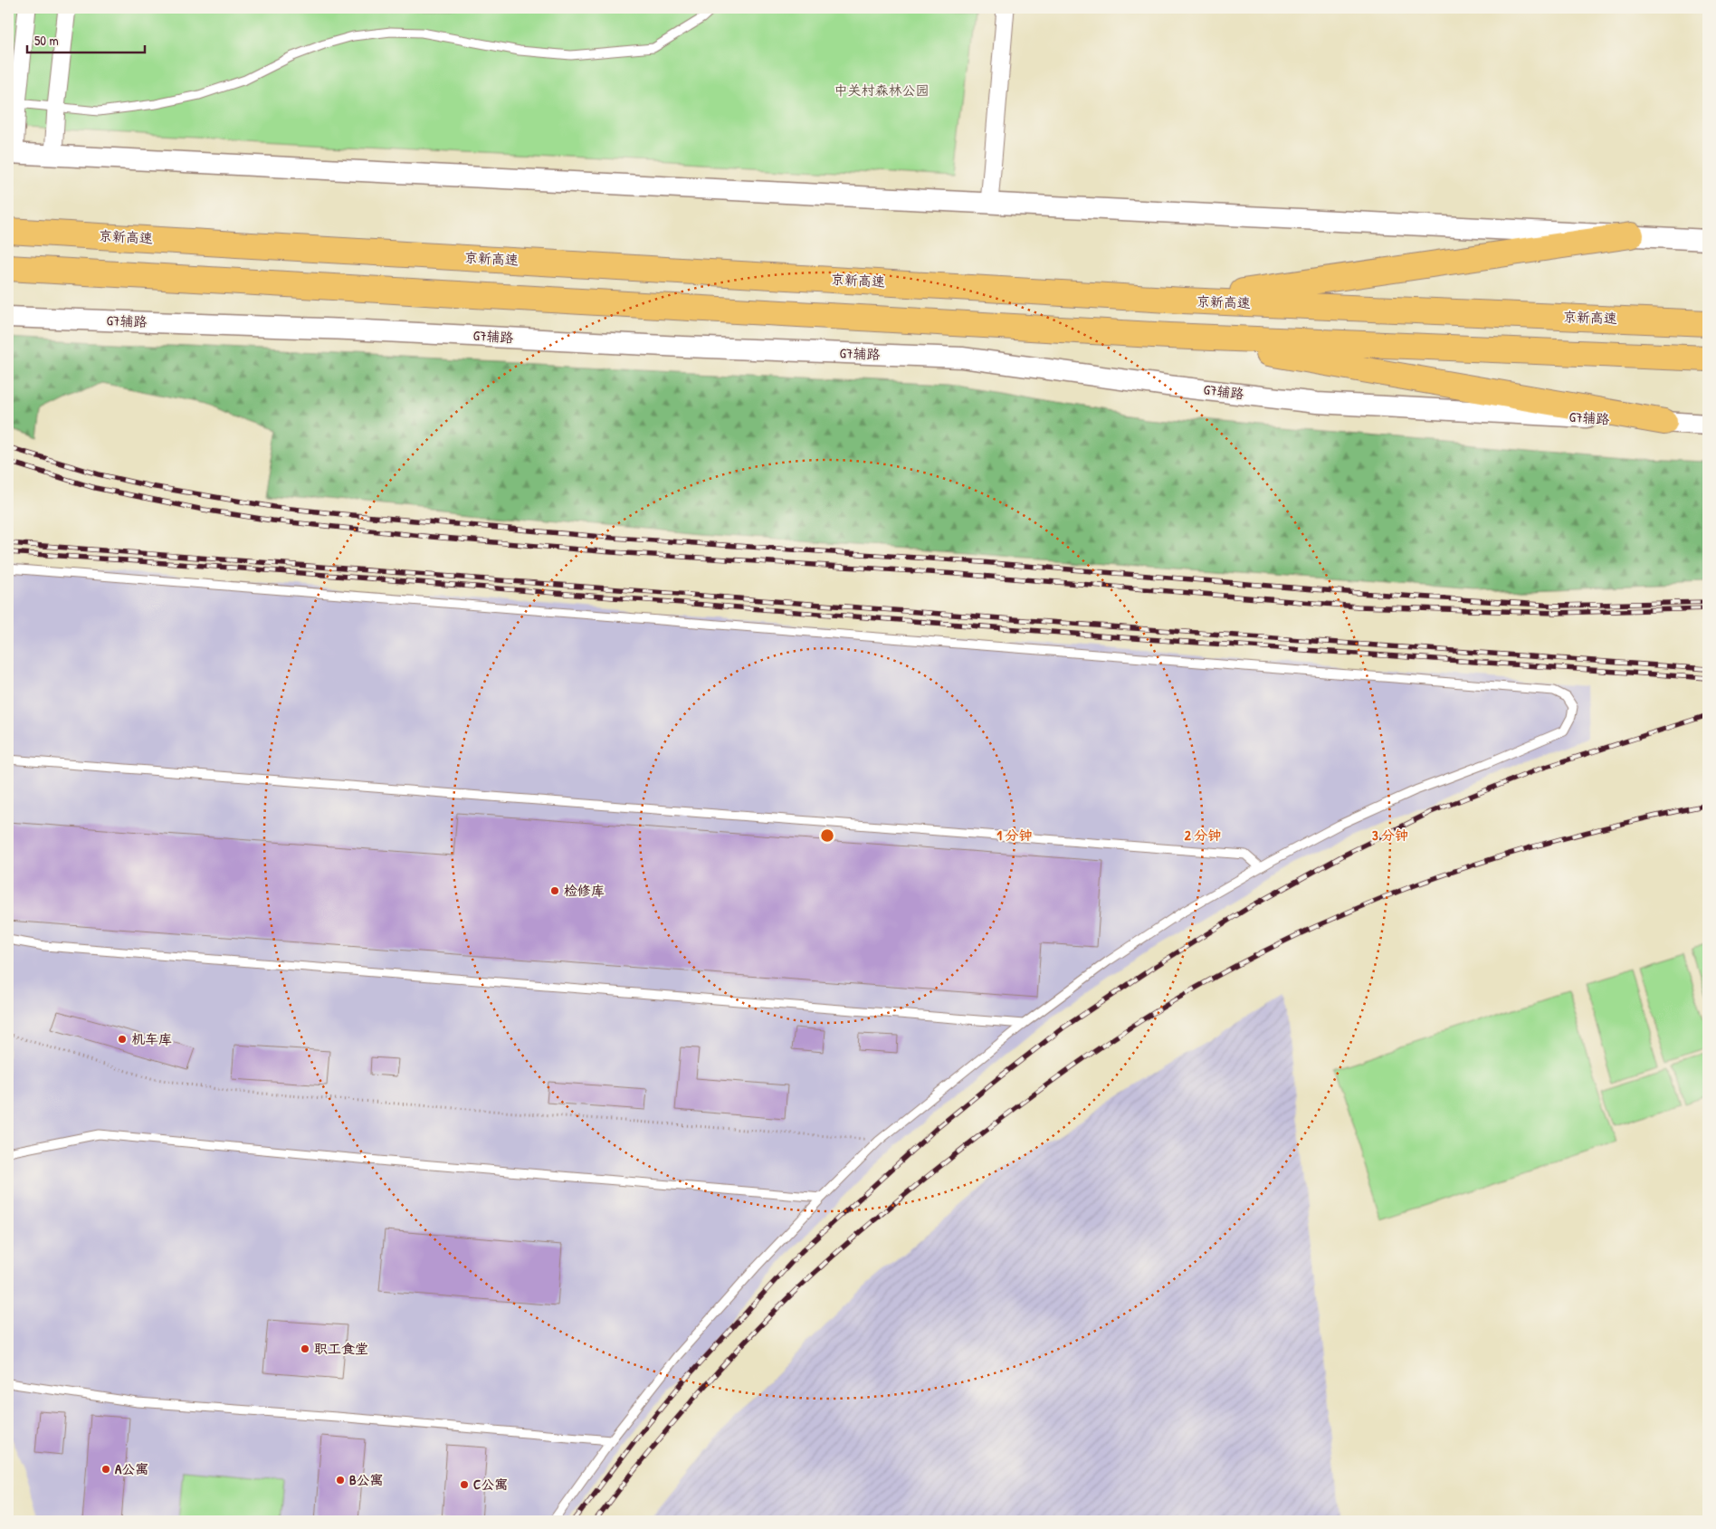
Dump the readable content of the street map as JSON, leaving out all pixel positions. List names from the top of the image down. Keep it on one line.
{"streets":{"highway":["京新高速"],"street":["G7辅路"]},"parks":["中关村森林公园"],"places":["检修库","机车库","职工食堂","A公寓","B公寓","C公寓"],"scale_bar":"50 m","rings":["1 分钟","2 分钟","3 分钟"]}
